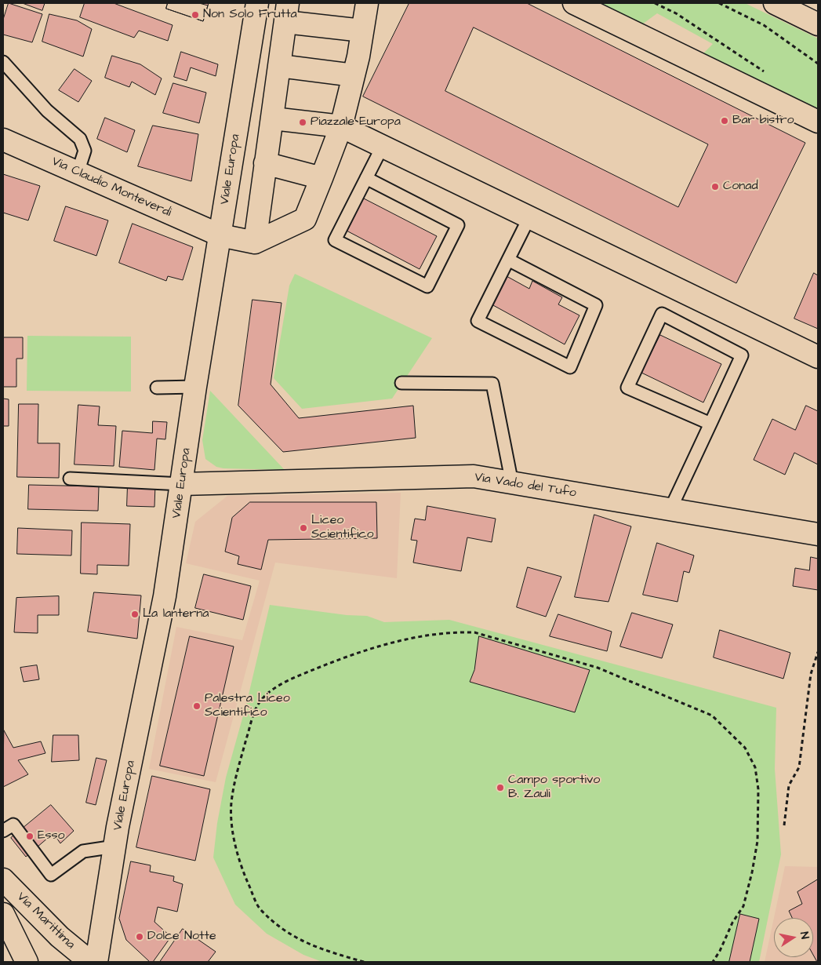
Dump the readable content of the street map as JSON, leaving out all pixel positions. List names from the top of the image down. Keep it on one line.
{"streets":{"street":["Viale Europa","Via Claudio Monteverdi","Via Vado del Tufo","Via Marittima"]},"crossings":[["Viale Europa","Via Claudio Monteverdi"],["Viale Europa","Via Vado del Tufo"]],"places":["Non Solo Frutta","Bar bistro","Piazzale Europa","Conad","Liceo Scientifico","La lanterna","Palestra Liceo Scientifico","Campo sportivo B. Zauli","Esso","Dolce Notte"],"north":"right"}
